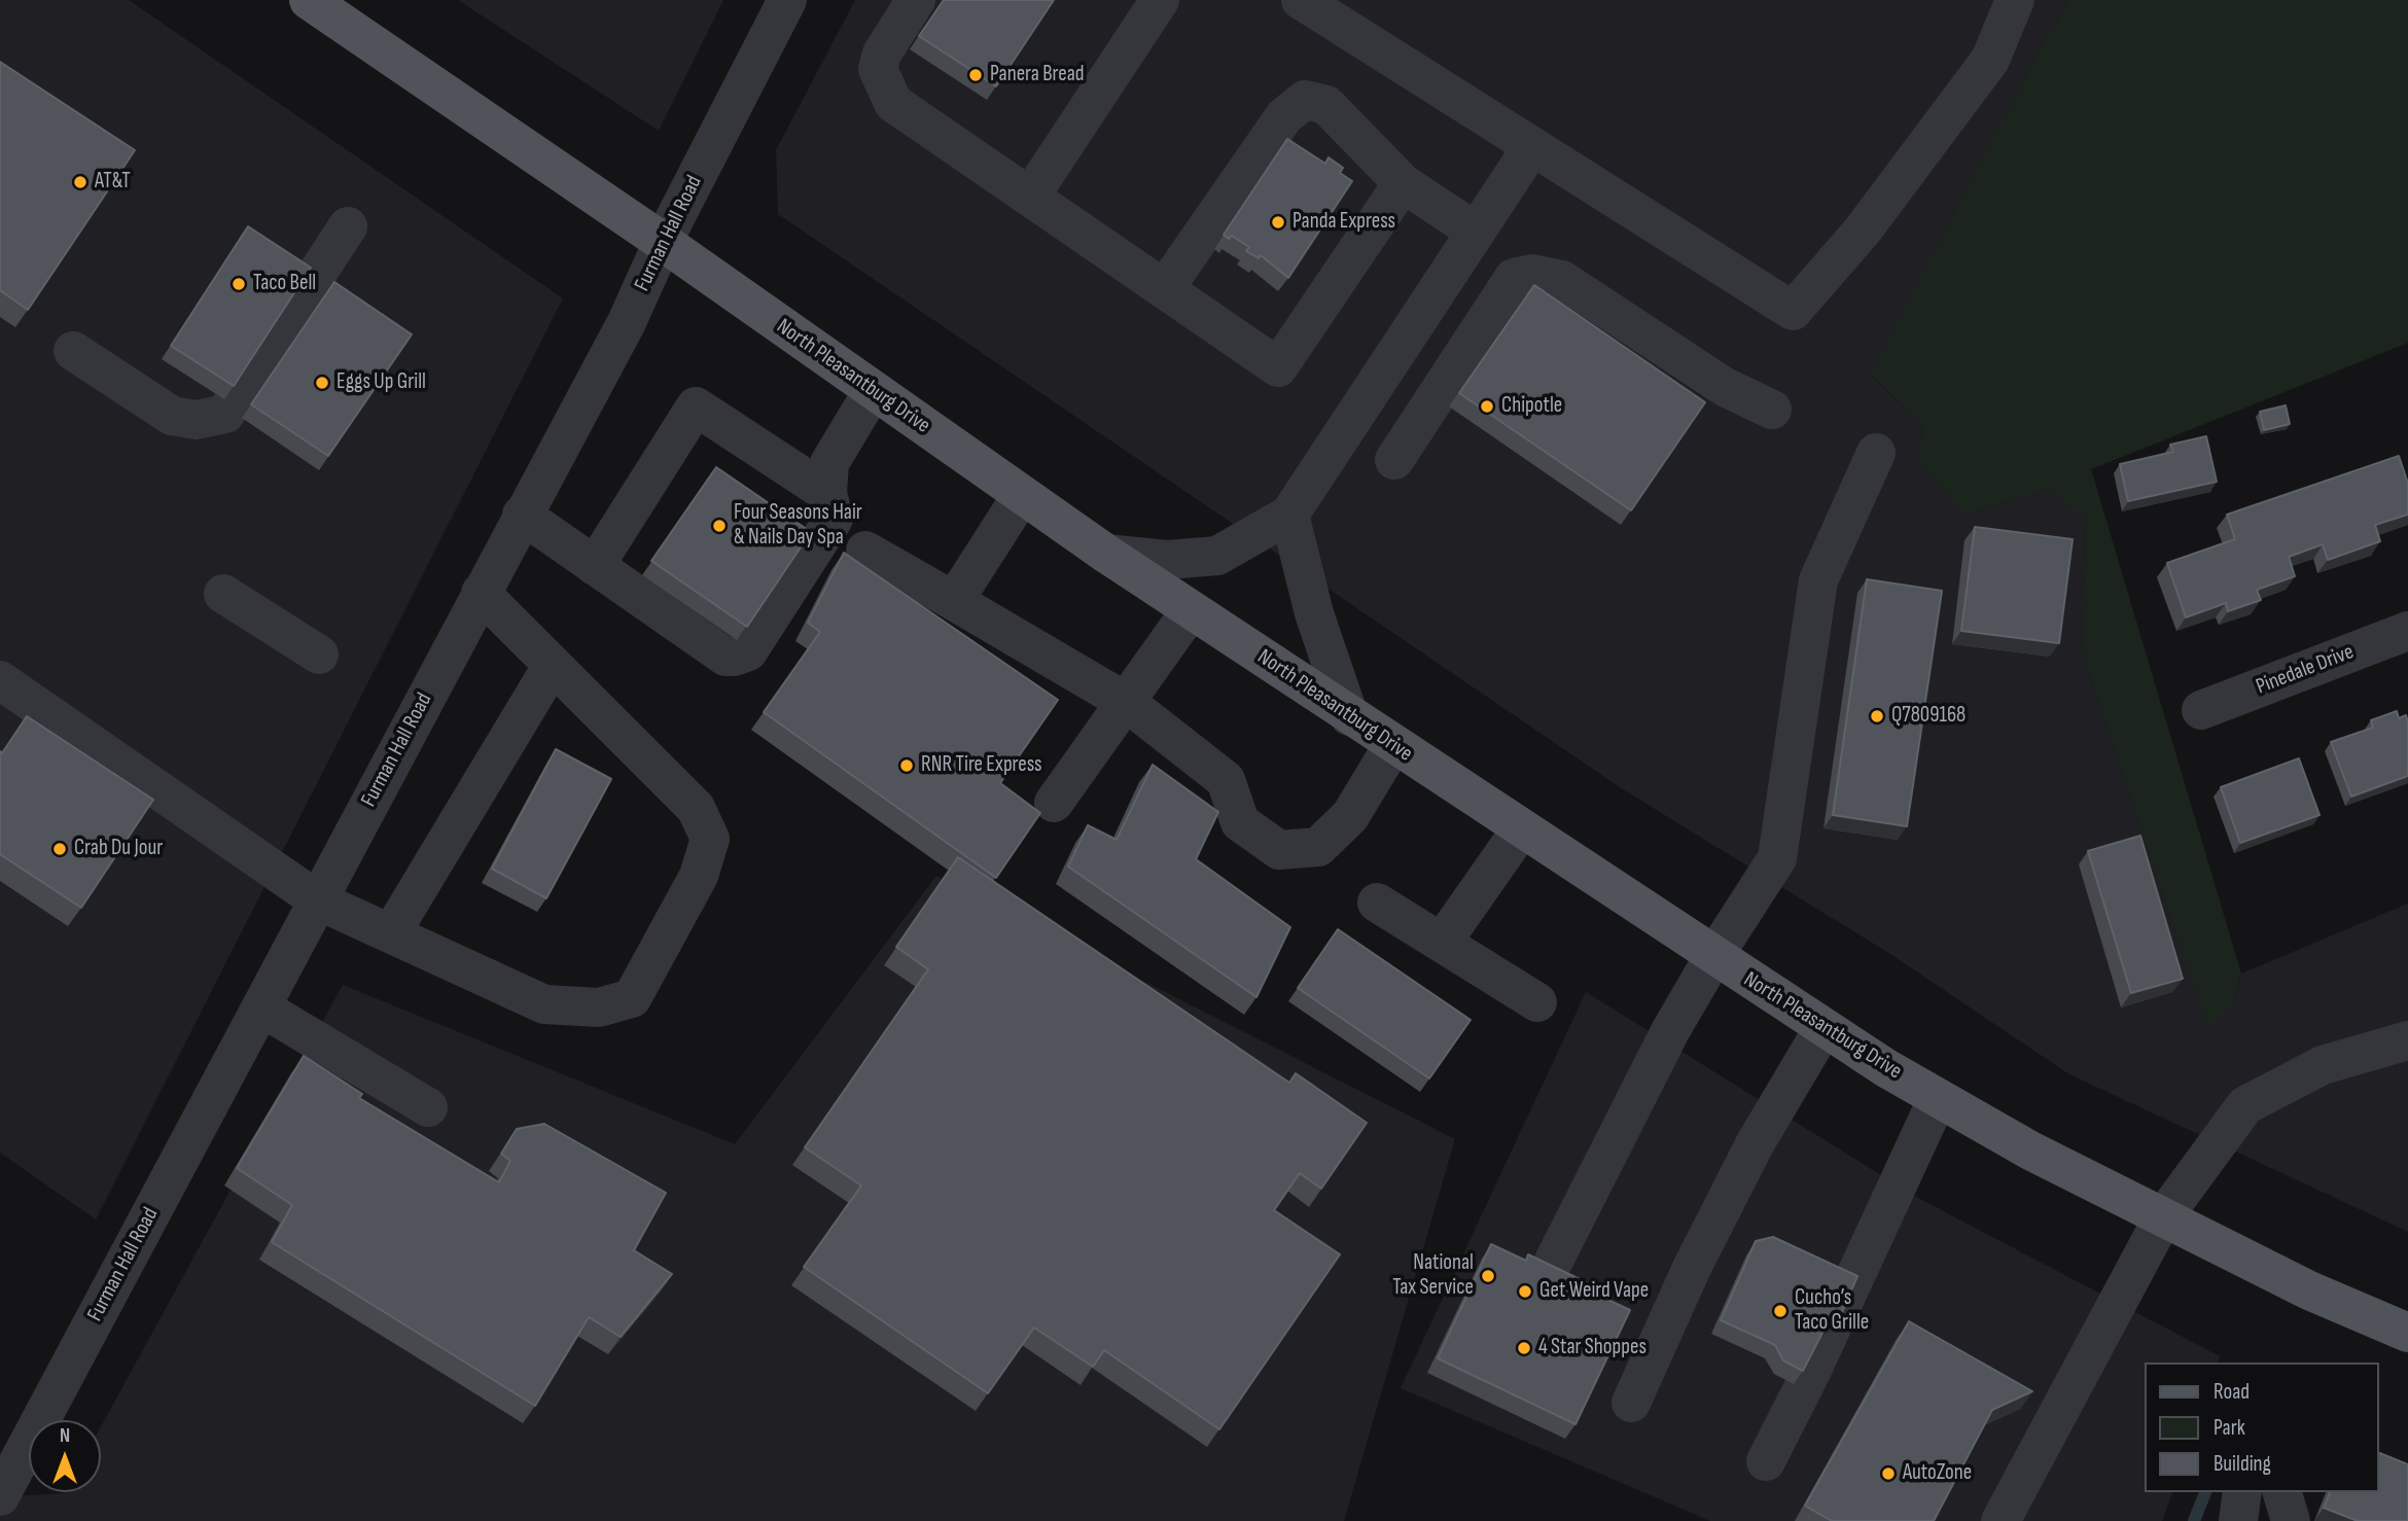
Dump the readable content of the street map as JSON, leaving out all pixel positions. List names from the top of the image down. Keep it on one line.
{"streets":{"main road":["North Pleasantburg Drive"],"street":["Furman Hall Road","Pinedale Drive"]},"crossings":[["Furman Hall Road","North Pleasantburg Drive"]],"places":["Panera Bread","AT&T","Panda Express","Taco Bell","Eggs Up Grill","Chipotle","Four Seasons Hair & Nails Day Spa","Q7809168","RNR Tire Express","Crab Du Jour","National Tax Service","Get Weird Vape","Cucho’s Taco Grille","4 Star Shoppes","AutoZone"],"legend":["Road","Park","Building"],"north":"top"}
